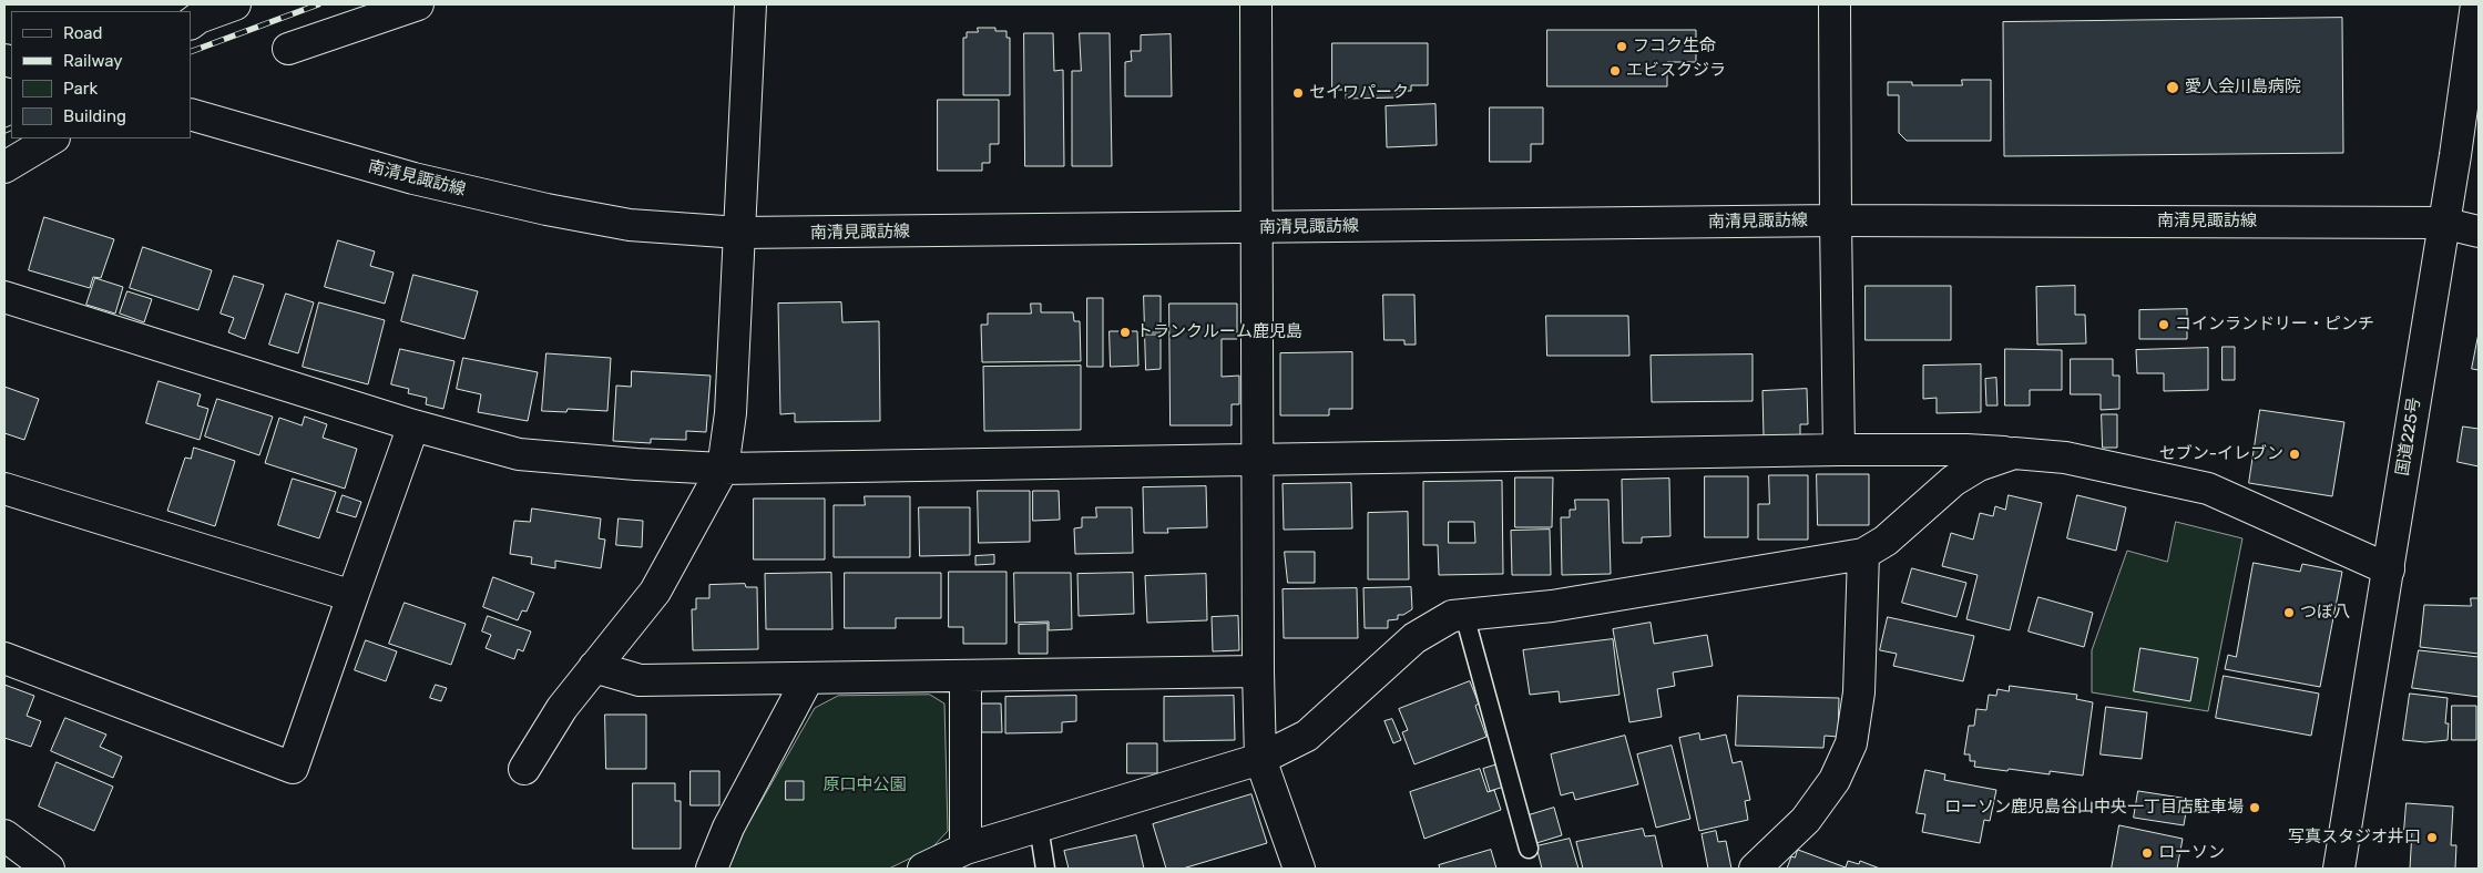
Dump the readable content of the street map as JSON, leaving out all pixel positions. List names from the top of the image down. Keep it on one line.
{"streets":{"main road":["南清見諏訪線","国道225号"]},"crossings":[["南清見諏訪線","国道225号"]],"parks":["原口中公園"],"places":["フコク生命","エビスクジラ","愛人会川島病院","セイワパーク","コインランドリー・ピンチ","トランクルーム鹿児島","セブン-イレブン","つぼ八","ローソン鹿児島谷山中央一丁目店駐車場","写真スタジオ井口","ローソン"],"legend":["Road","Railway","Park","Building"]}
